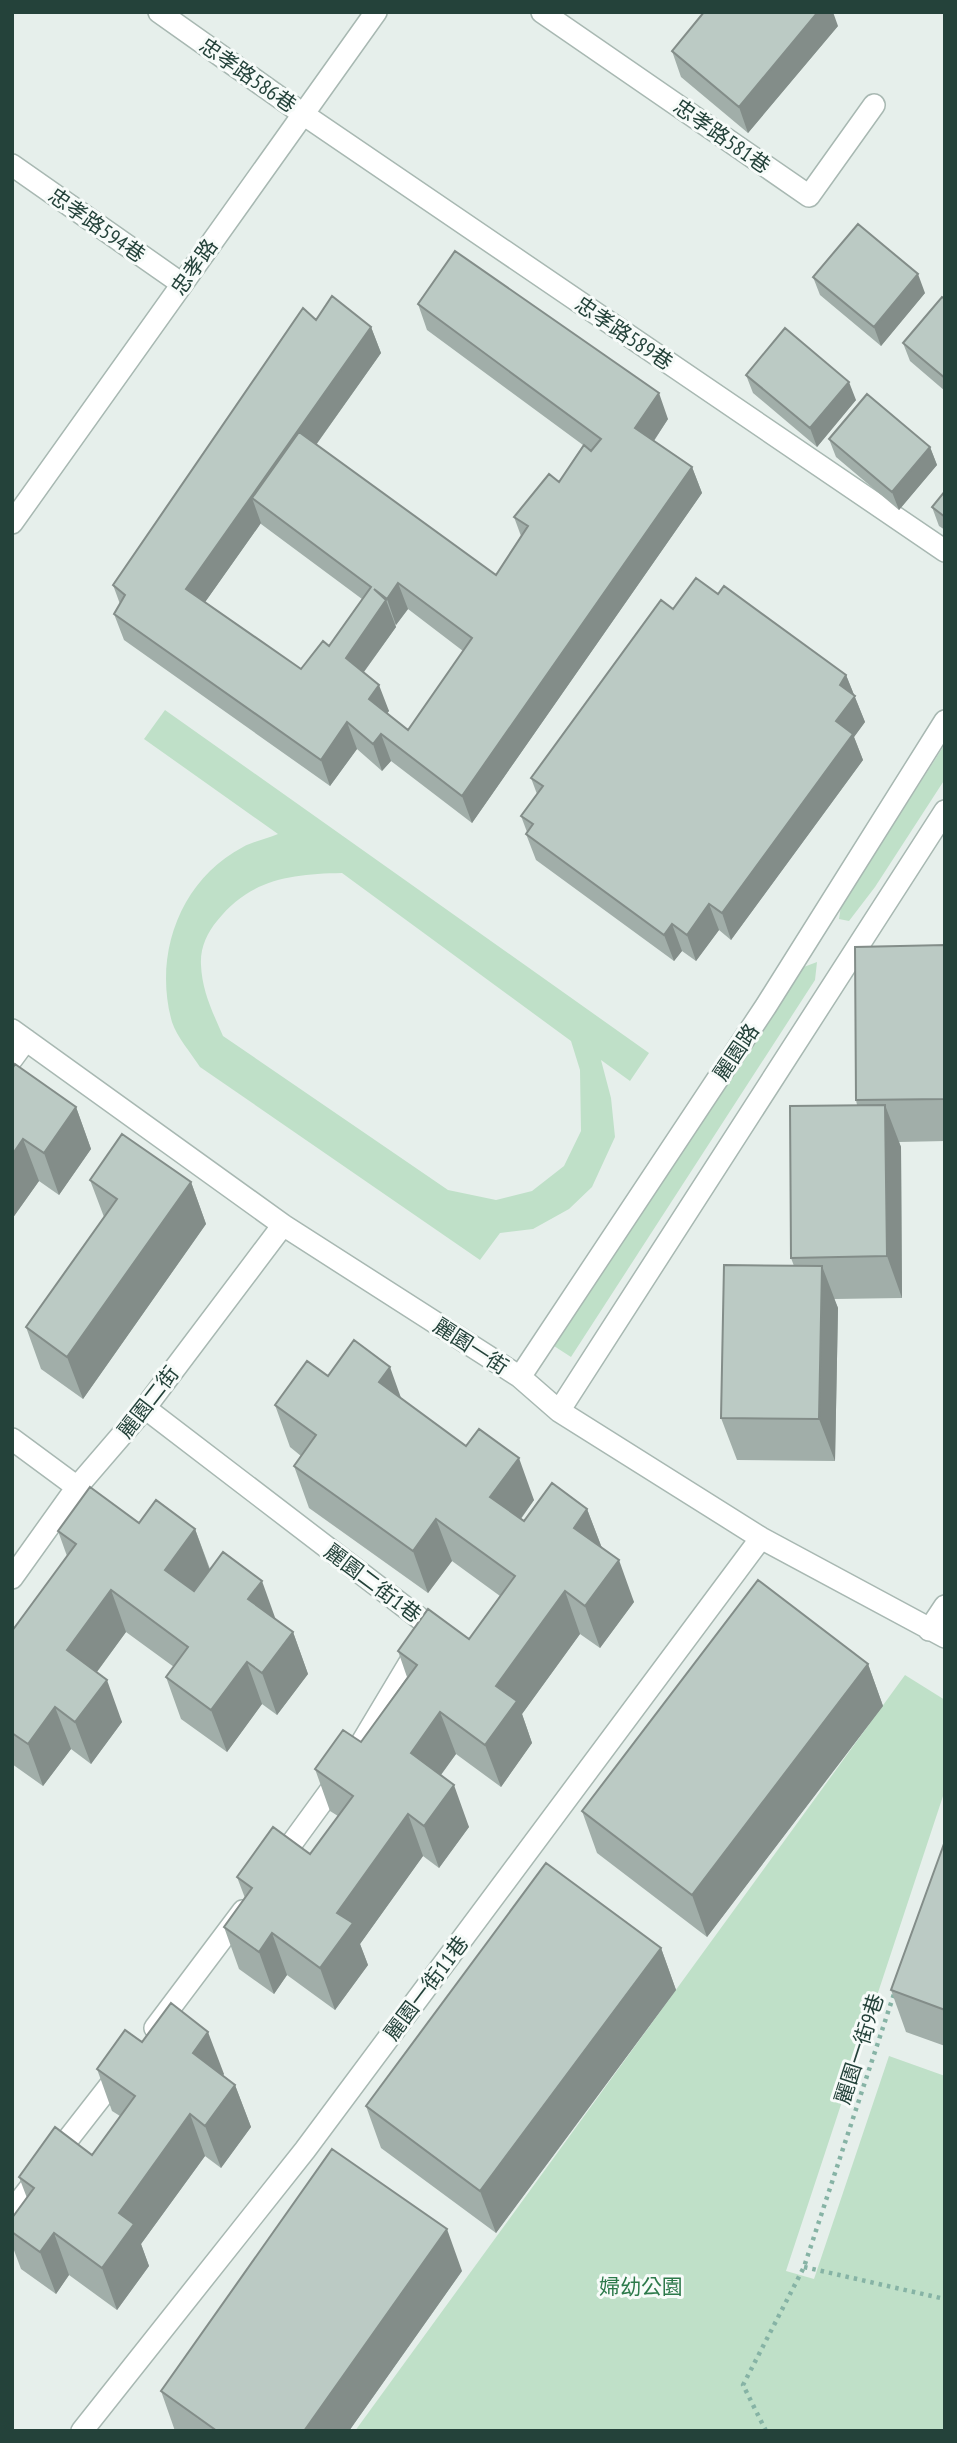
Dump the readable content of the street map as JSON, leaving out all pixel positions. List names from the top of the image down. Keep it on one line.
{"streets":{"street":["忠孝路586巷","忠孝路581巷","忠孝路594巷","忠孝路","忠孝路589巷","麗園路","麗園一街","麗園二街","麗園二街1巷","麗園一街11巷"],"path":["麗園一街9巷"]},"crossings":[["忠孝路586巷","忠孝路"],["忠孝路586巷","忠孝路589巷"],["忠孝路594巷","忠孝路"],["忠孝路","忠孝路589巷"],["麗園路","麗園一街"],["麗園一街","麗園二街"],["麗園一街","麗園一街11巷"],["麗園二街","麗園二街1巷"]],"parks":["婦幼公園"]}
